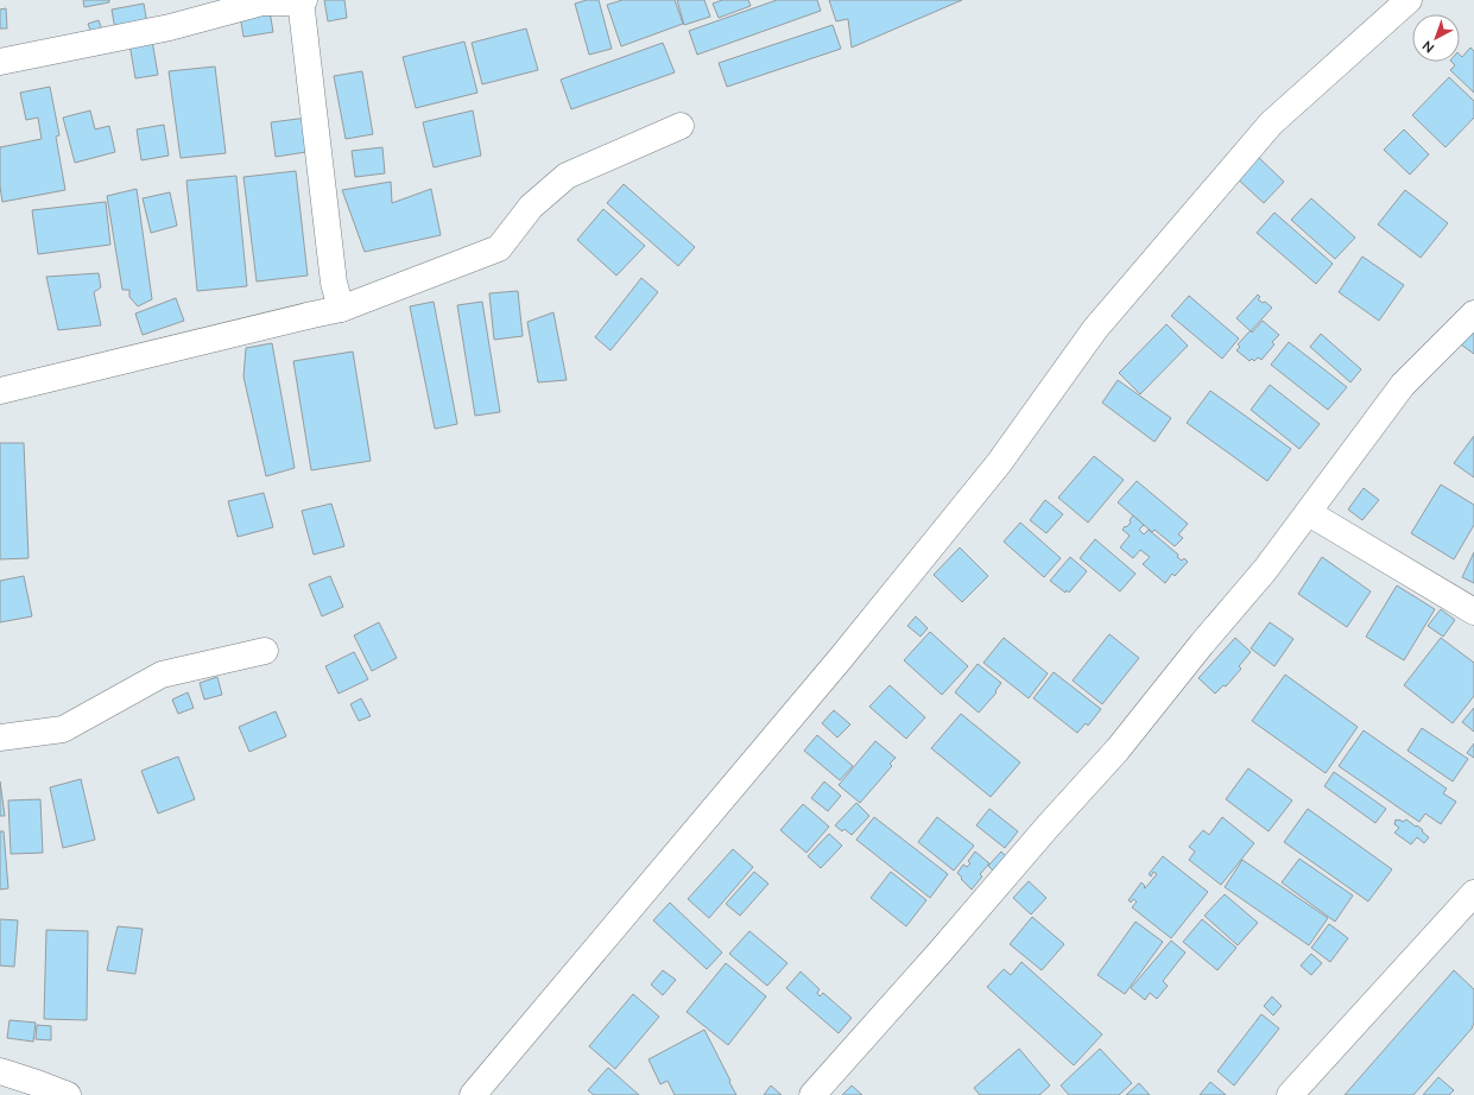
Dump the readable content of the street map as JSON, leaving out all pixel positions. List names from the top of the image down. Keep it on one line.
{"north":"bottom left"}
